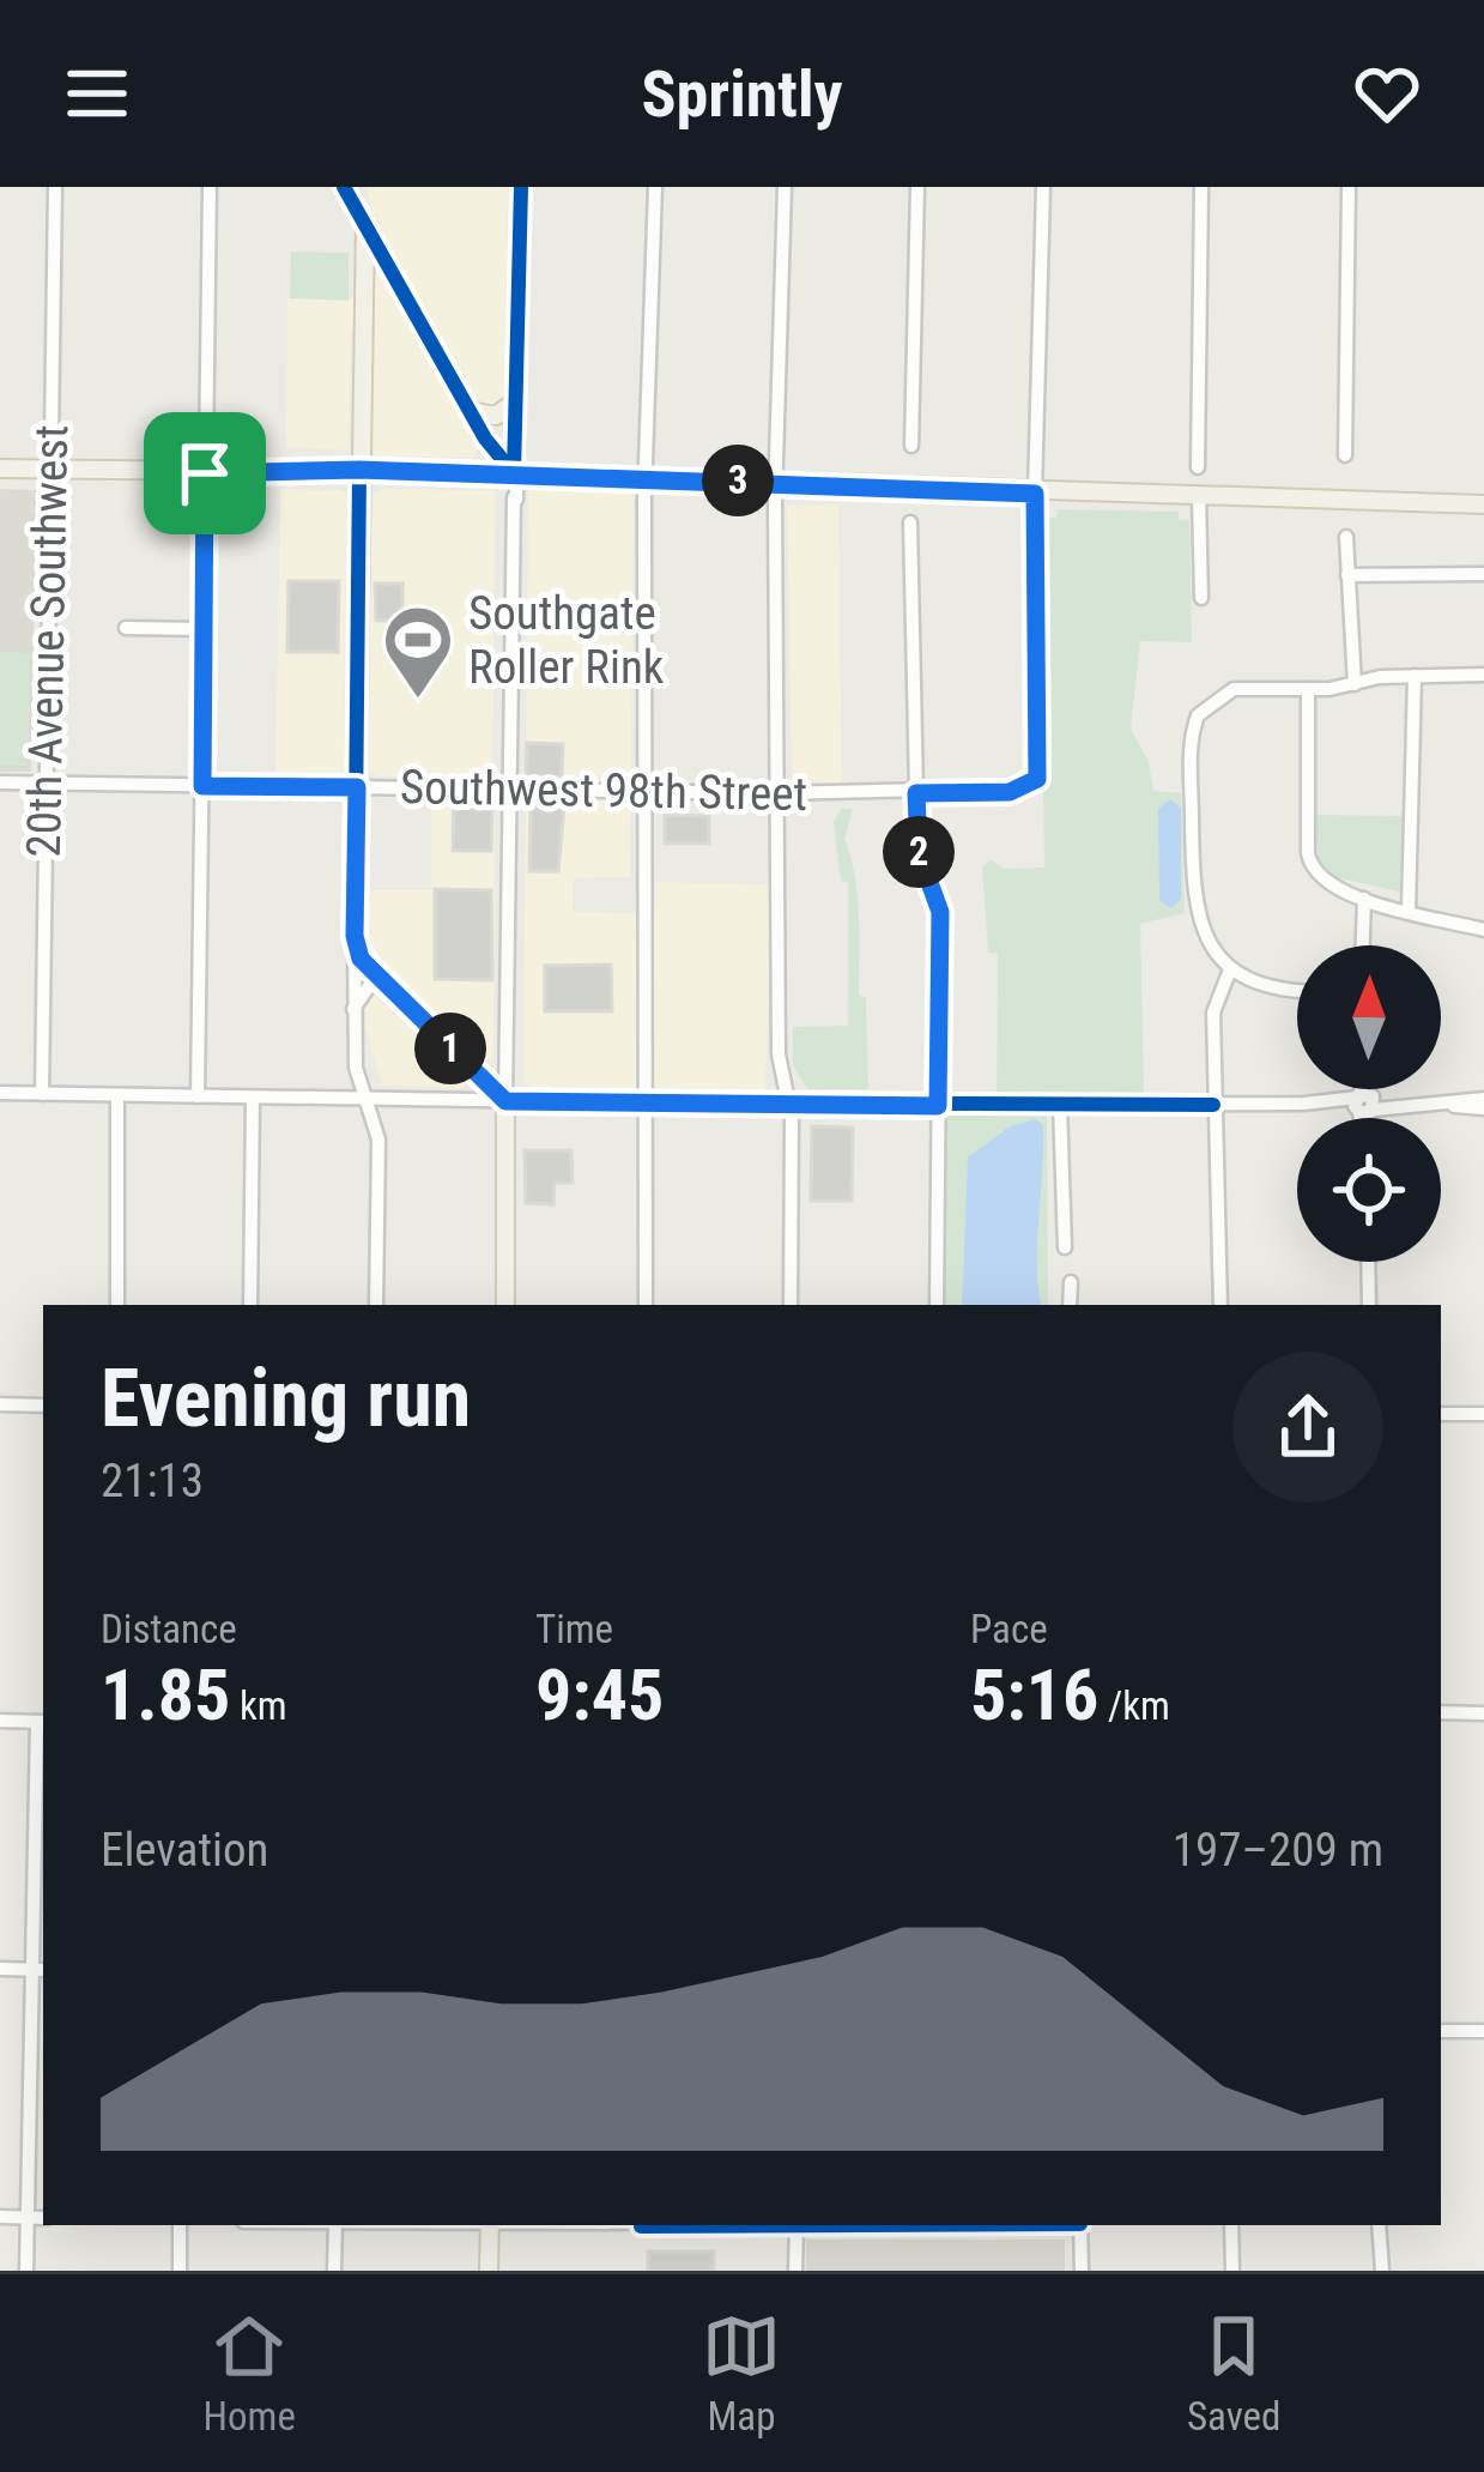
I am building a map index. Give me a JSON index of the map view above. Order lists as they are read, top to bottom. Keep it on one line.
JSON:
{"streets":{"street":["20th Avenue Southwest","Southwest 98th Street"]},"crossings":[["20th Avenue Southwest","Southwest 98th Street"]],"places":{"sports":["Southgate Roller Rink"]},"north":"top","page":{"header":"Sprintly","pins":["3","2","1"],"heading":["Evening run","21:13"],"stats":[["Distance","1.85 km"],["Time","9:45"],["Pace","5:16 /km"]],"chart":["Elevation","197–209 m"],"tabs":["Home","Map","Saved"]}}
